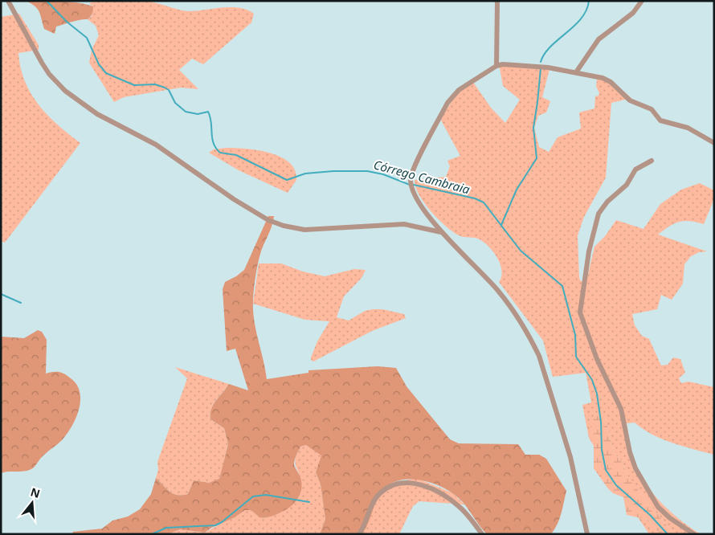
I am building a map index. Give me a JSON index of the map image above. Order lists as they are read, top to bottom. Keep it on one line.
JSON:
{"water":["Córrego Cambraia"],"north":"top"}
